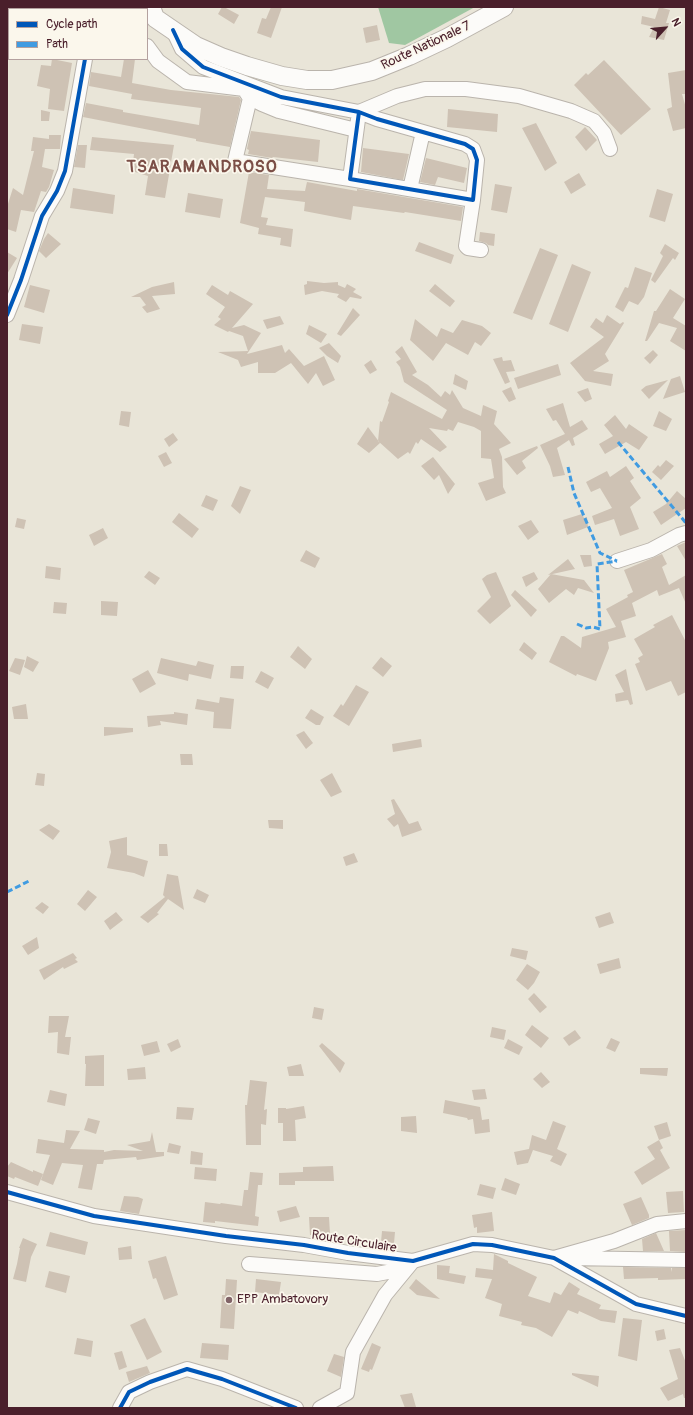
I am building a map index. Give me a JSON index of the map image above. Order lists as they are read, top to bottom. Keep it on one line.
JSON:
{"streets":{"main road":["Route Nationale 7"],"street":["Route Circulaire"]},"districts":["TSARAMANDROSO"],"places":["EPP Ambatovory"],"legend":["Cycle path","Path"],"north":"top right"}
